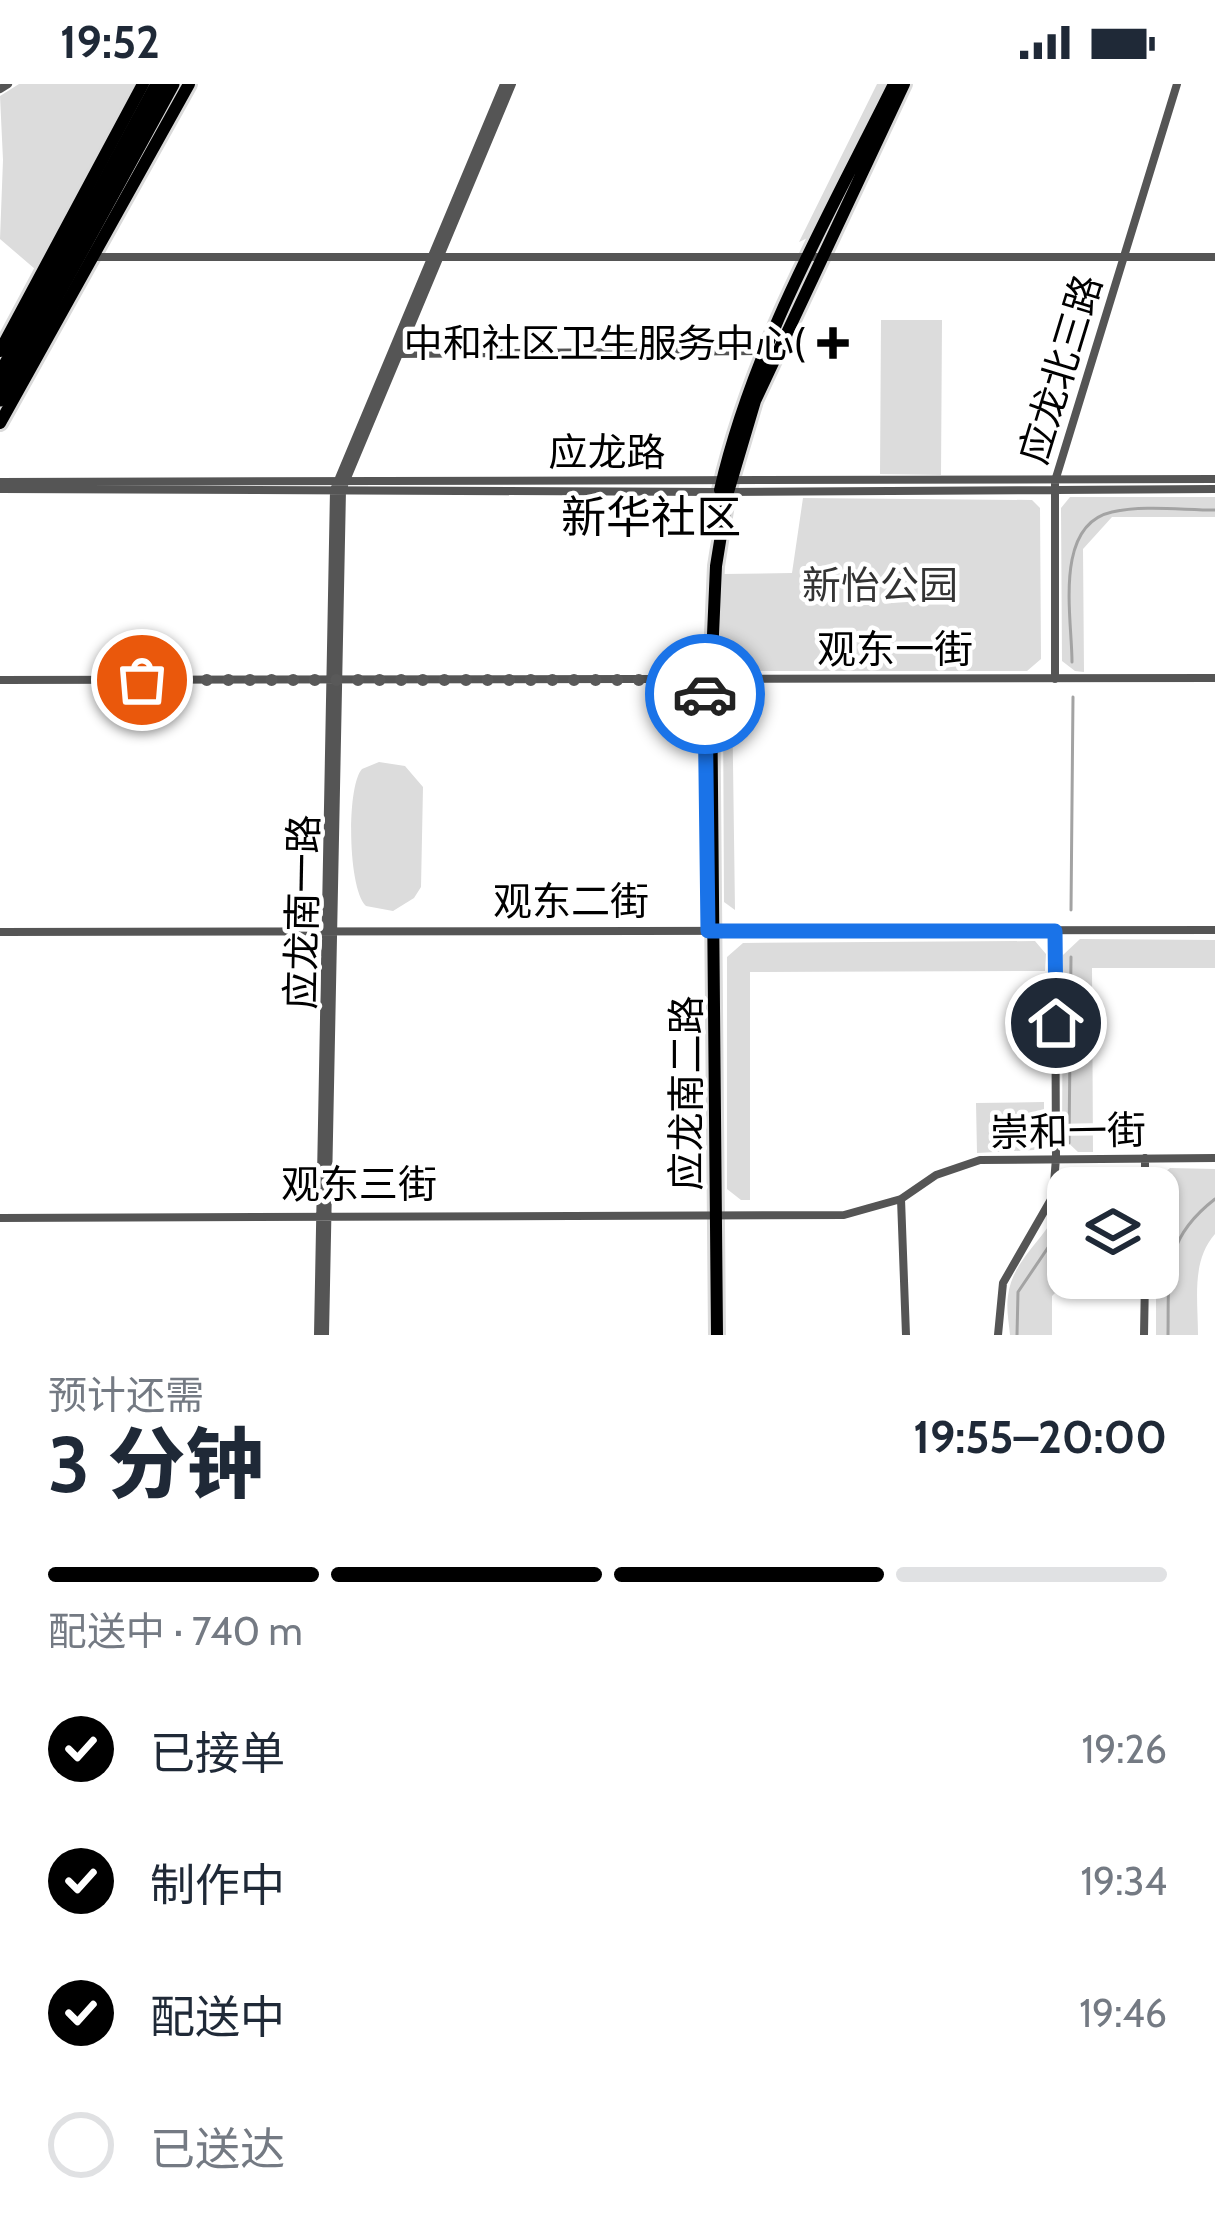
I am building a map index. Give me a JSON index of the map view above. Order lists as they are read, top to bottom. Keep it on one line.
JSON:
{"streets":{"main road":["应龙南二路"],"street":["应龙北三路","应龙路","观东一街","观东二街","应龙南一路","崇和一街","观东三街"]},"crossings":[["应龙北三路","应龙路"],["应龙北三路","观东一街"],["应龙路","应龙南一路"],["应龙路","应龙南二路"],["观东一街","应龙南一路"],["观东一街","应龙南二路"],["观东二街","应龙南一路"],["观东二街","应龙南二路"],["应龙南一路","观东三街"],["应龙南二路","崇和一街"],["应龙南二路","观东三街"],["崇和一街","观东三街"]],"districts":["新华社区"],"parks":["新怡公园"],"places":{"health":["中和社区卫生服务中心("]},"page":{"status":"19:52","heading":["3 分钟","预计还需","19:55–20:00"],"bar":"配送中 · 740 m","list":[["已接单","19:26"],["制作中","19:34"],["配送中","19:46"],"已送达"]}}
